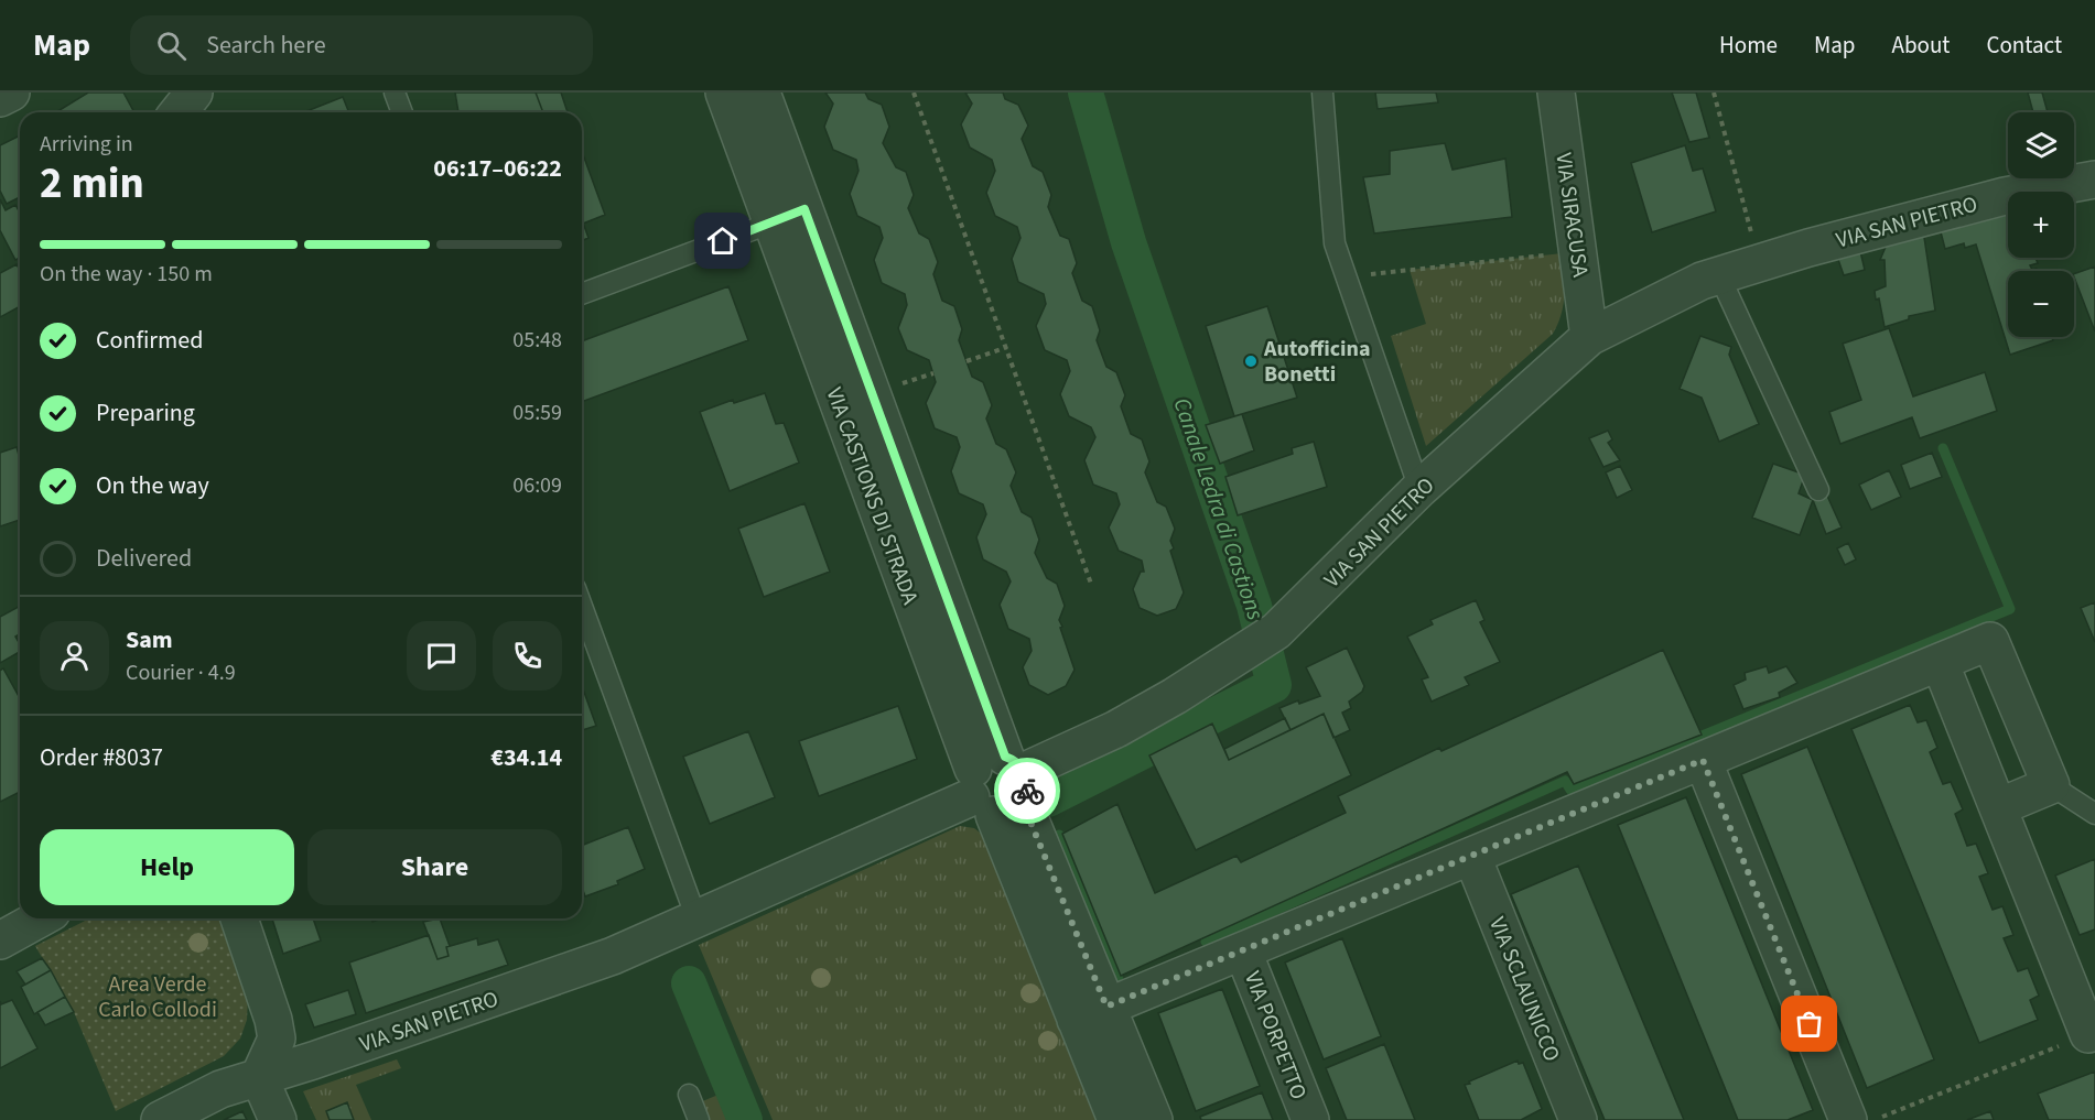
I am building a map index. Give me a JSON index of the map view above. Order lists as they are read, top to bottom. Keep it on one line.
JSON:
{"streets":{"street":["VIA SIRACUSA","VIA SAN PIETRO","VIA CASTIONS DI STRADA","VIA SCLAUNICCO","VIA PORPETTO"]},"crossings":[["VIA SIRACUSA","VIA SAN PIETRO"],["VIA SAN PIETRO","VIA CASTIONS DI STRADA"]],"water":["Canale Ledra di Castions"],"parks":["Area Verde Carlo Collodi"],"places":["Autofficina Bonetti"],"page":{"header":"Map","search":"Search here","nav":["Home","Map","About","Contact"],"map_buttons":["+","−"],"heading":["2 min","Arriving in","06:17–06:22"],"panel":["Sam","Courier · 4.9","Order #8037","€34.14"],"bar":"On the way · 150 m","list":[["Confirmed","05:48"],["Preparing","05:59"],["On the way","06:09"],"Delivered"],"buttons":["Help","Share"]}}
